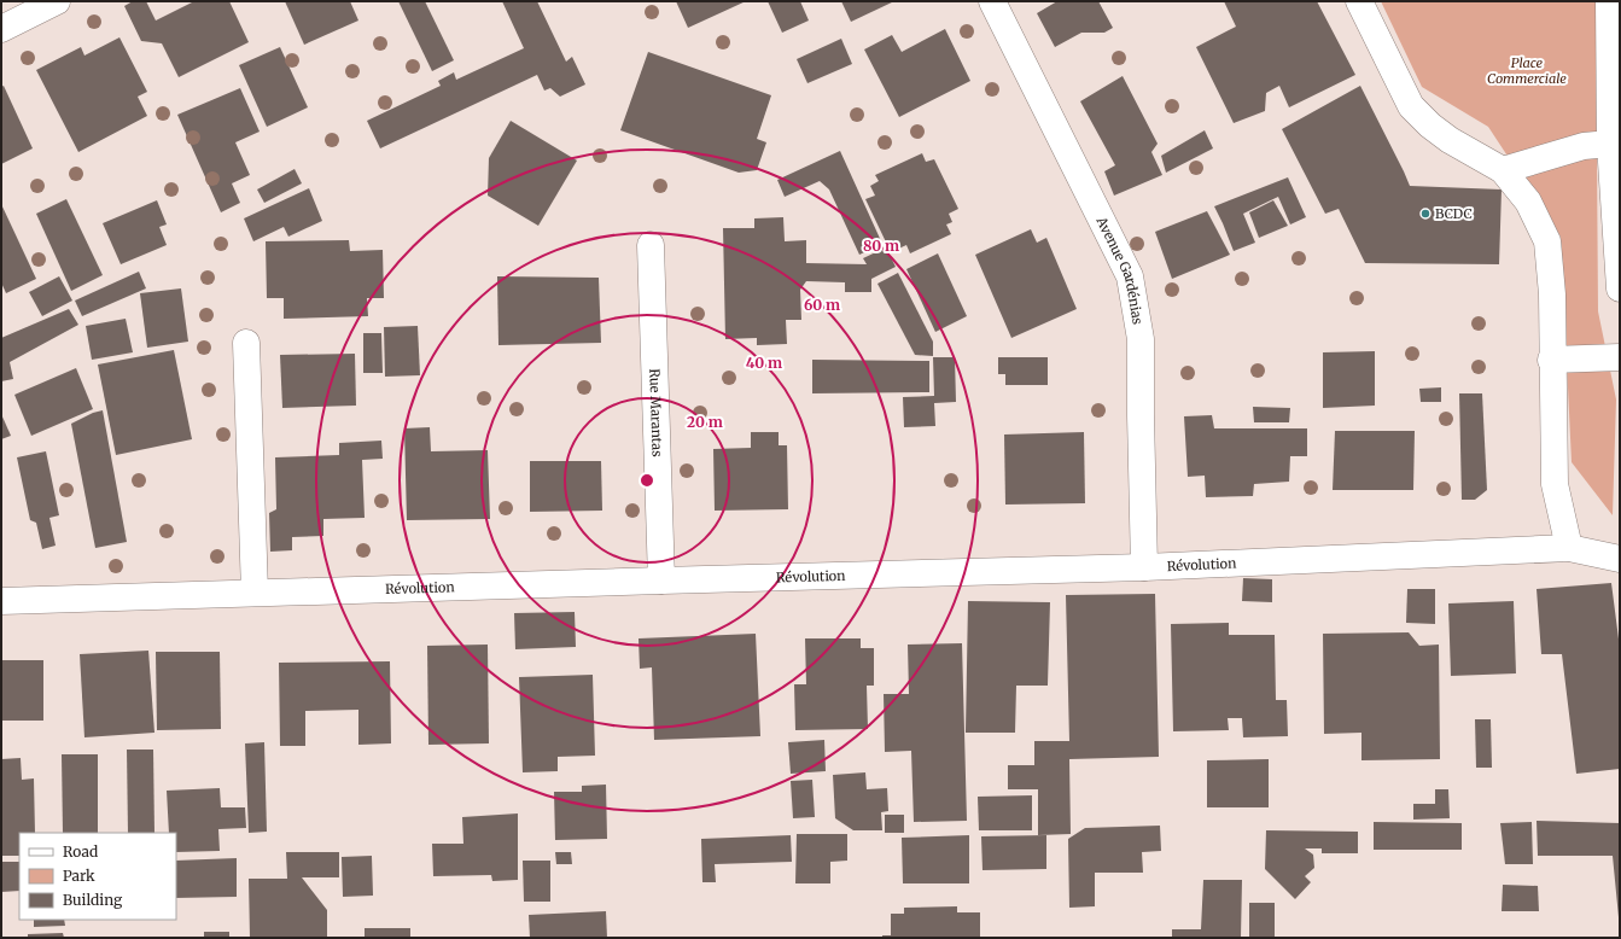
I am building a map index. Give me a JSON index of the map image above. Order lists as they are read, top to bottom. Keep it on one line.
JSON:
{"streets":{"street":["Avenue Gardénias","Rue Marantas","Révolution"]},"crossings":[["Avenue Gardénias","Révolution"],["Rue Marantas","Révolution"]],"parks":["Place Commerciale"],"places":["BCDC"],"legend":["Road","Park","Building"],"rings":["80 m","60 m","40 m","20 m"]}
